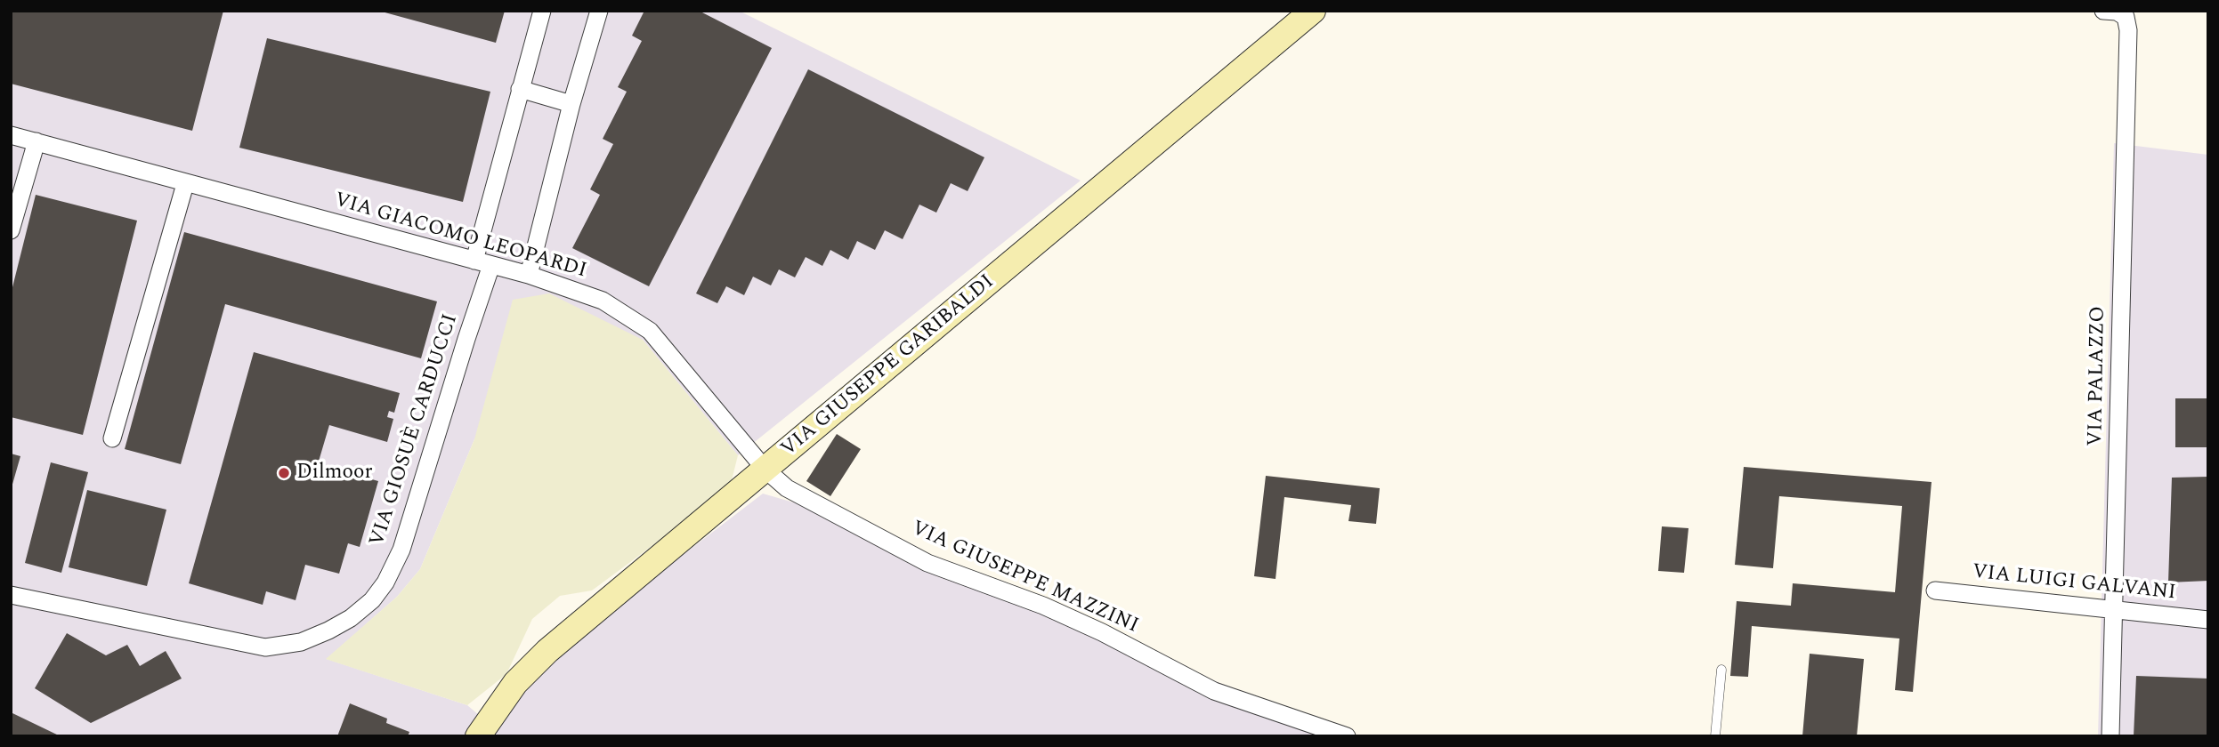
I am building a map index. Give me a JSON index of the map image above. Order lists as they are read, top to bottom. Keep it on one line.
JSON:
{"streets":{"street":["VIA GIACOMO LEOPARDI","VIA GIUSEPPE GARIBALDI","VIA PALAZZO","VIA GIOSUÈ CARDUCCI","VIA GIUSEPPE MAZZINI","VIA LUIGI GALVANI"]},"crossings":[["VIA GIACOMO LEOPARDI","VIA GIUSEPPE GARIBALDI"],["VIA GIACOMO LEOPARDI","VIA GIOSUÈ CARDUCCI"],["VIA GIACOMO LEOPARDI","VIA GIUSEPPE MAZZINI"],["VIA GIUSEPPE GARIBALDI","VIA GIUSEPPE MAZZINI"],["VIA PALAZZO","VIA LUIGI GALVANI"]],"places":["Dilmoor"]}
